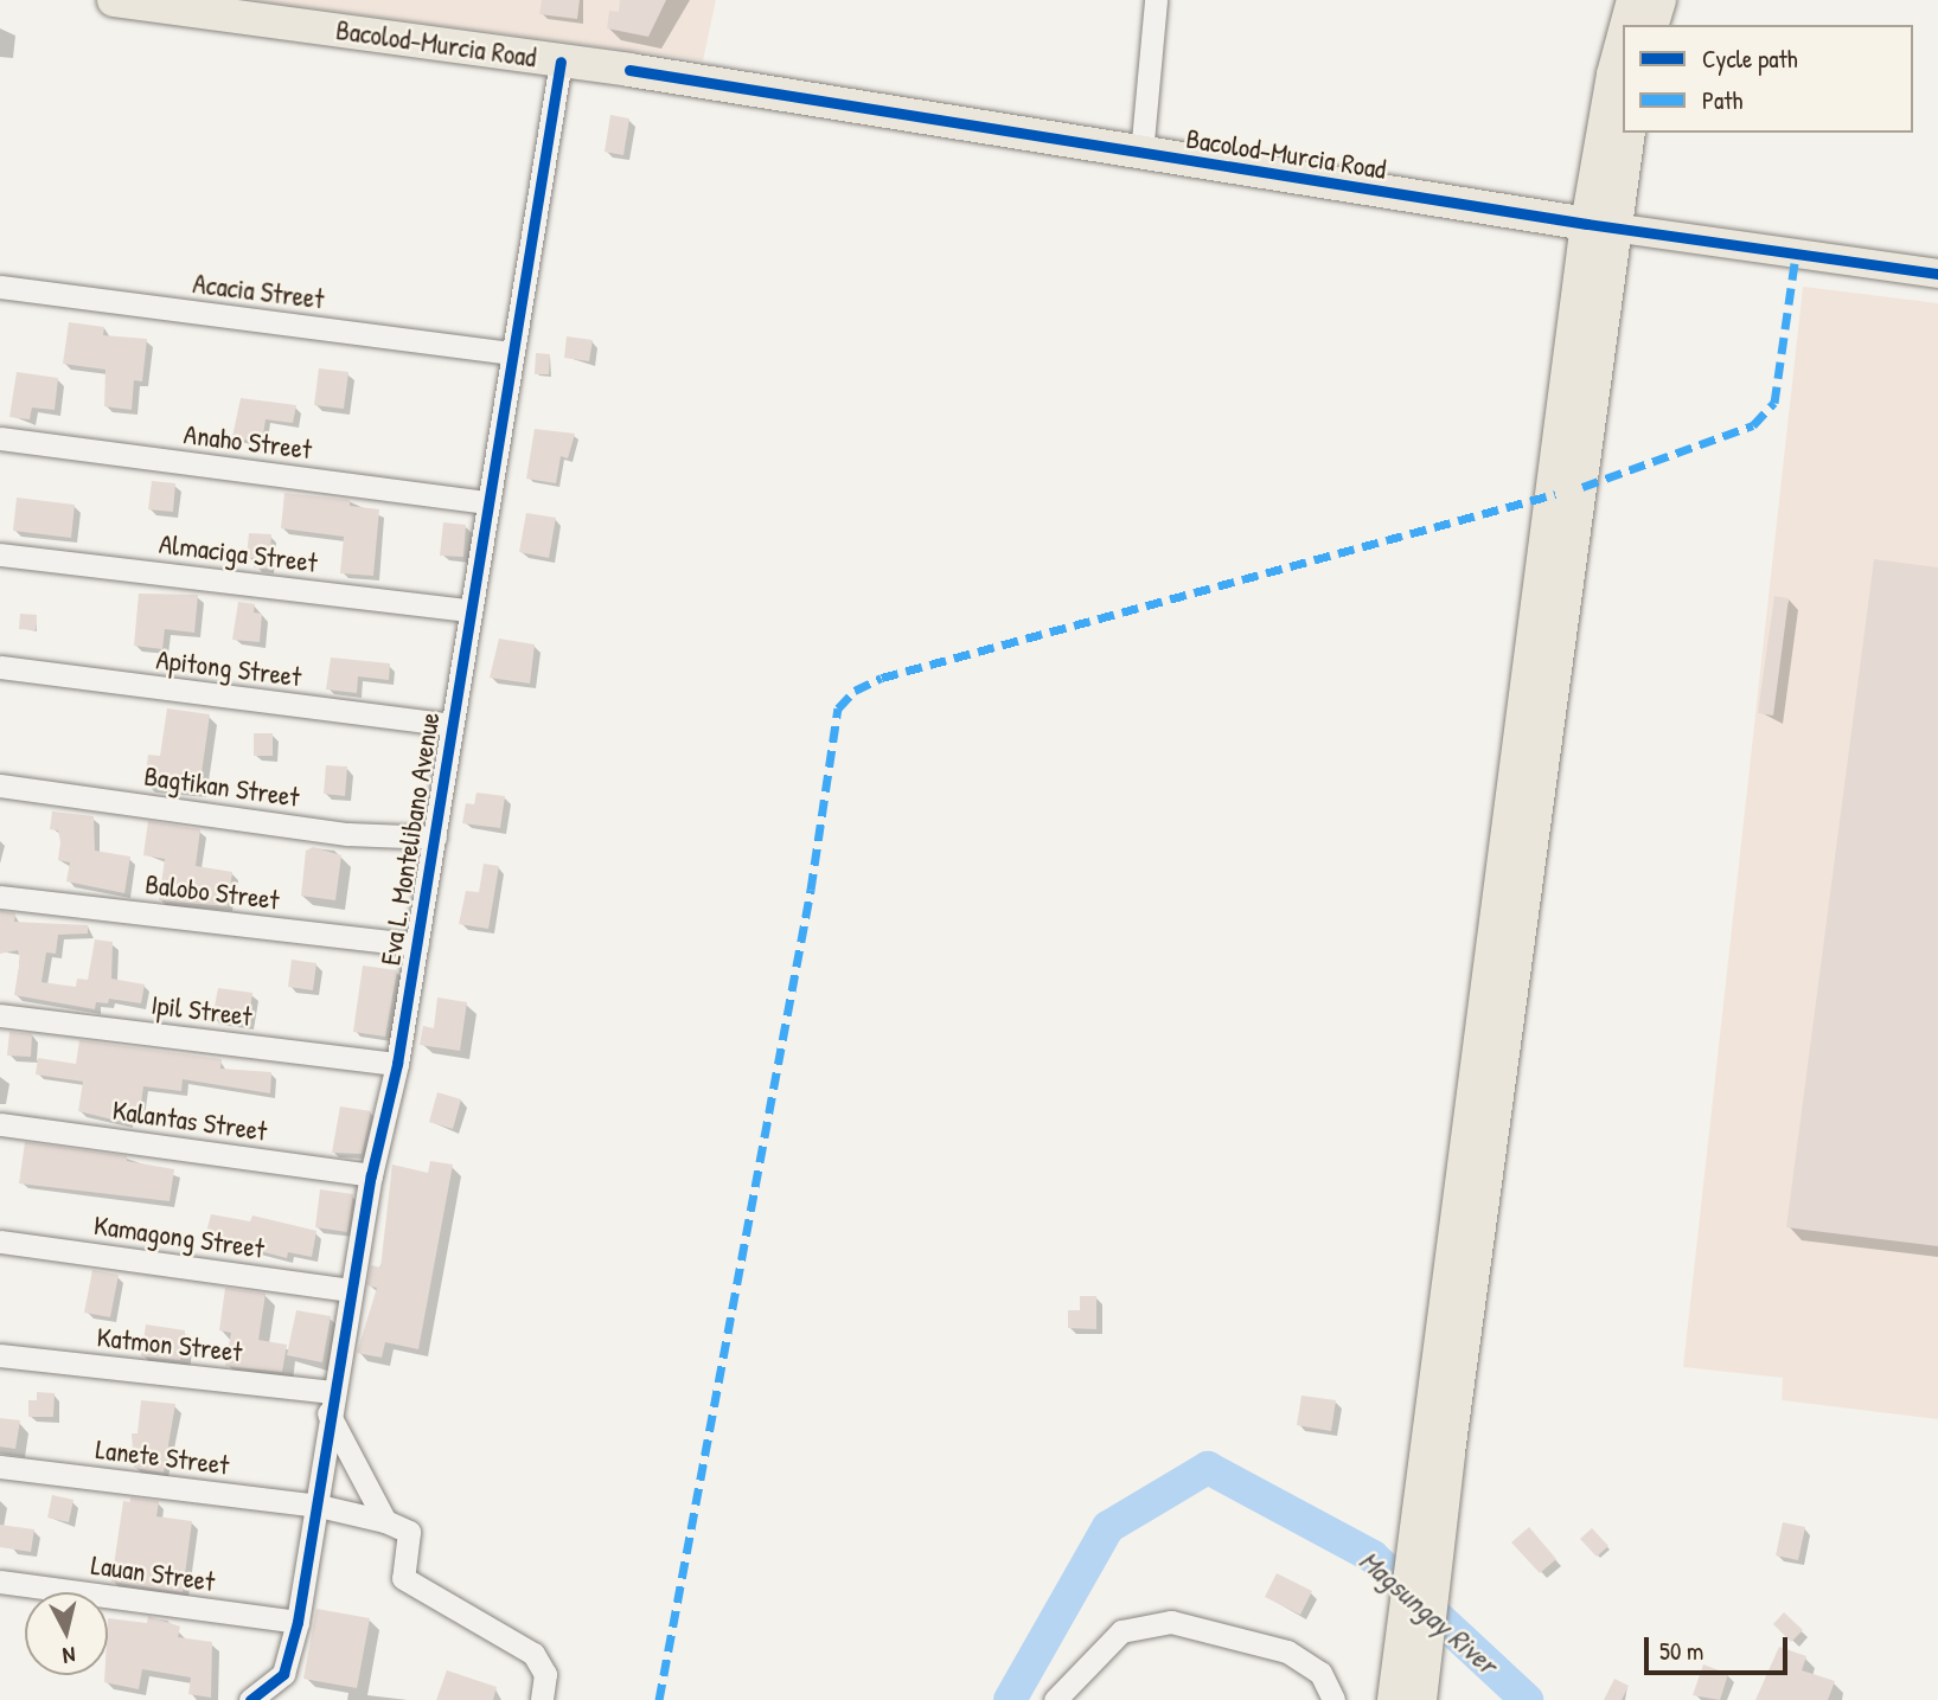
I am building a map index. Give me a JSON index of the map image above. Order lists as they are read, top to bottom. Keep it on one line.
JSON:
{"streets":{"highway":["Bacolod-Murcia Road"],"street":["Acacia Street","Anaho Street","Almaciga Street","Apitong Street","Bagtikan Street","Eva L. Montelibano Avenue","Balobo Street","Ipil Street","Kalantas Street","Kamagong Street","Katmon Street","Lanete Street","Lauan Street"]},"crossings":[["Bacolod-Murcia Road","Eva L. Montelibano Avenue"],["Acacia Street","Eva L. Montelibano Avenue"],["Anaho Street","Eva L. Montelibano Avenue"],["Almaciga Street","Eva L. Montelibano Avenue"],["Apitong Street","Eva L. Montelibano Avenue"],["Bagtikan Street","Eva L. Montelibano Avenue"],["Eva L. Montelibano Avenue","Balobo Street"],["Eva L. Montelibano Avenue","Ipil Street"],["Eva L. Montelibano Avenue","Kalantas Street"],["Eva L. Montelibano Avenue","Kamagong Street"],["Eva L. Montelibano Avenue","Katmon Street"],["Eva L. Montelibano Avenue","Lanete Street"],["Eva L. Montelibano Avenue","Lauan Street"]],"water":["Magsungay River"],"legend":["Cycle path","Path"],"scale_bar":"50 m","north":"bottom"}
